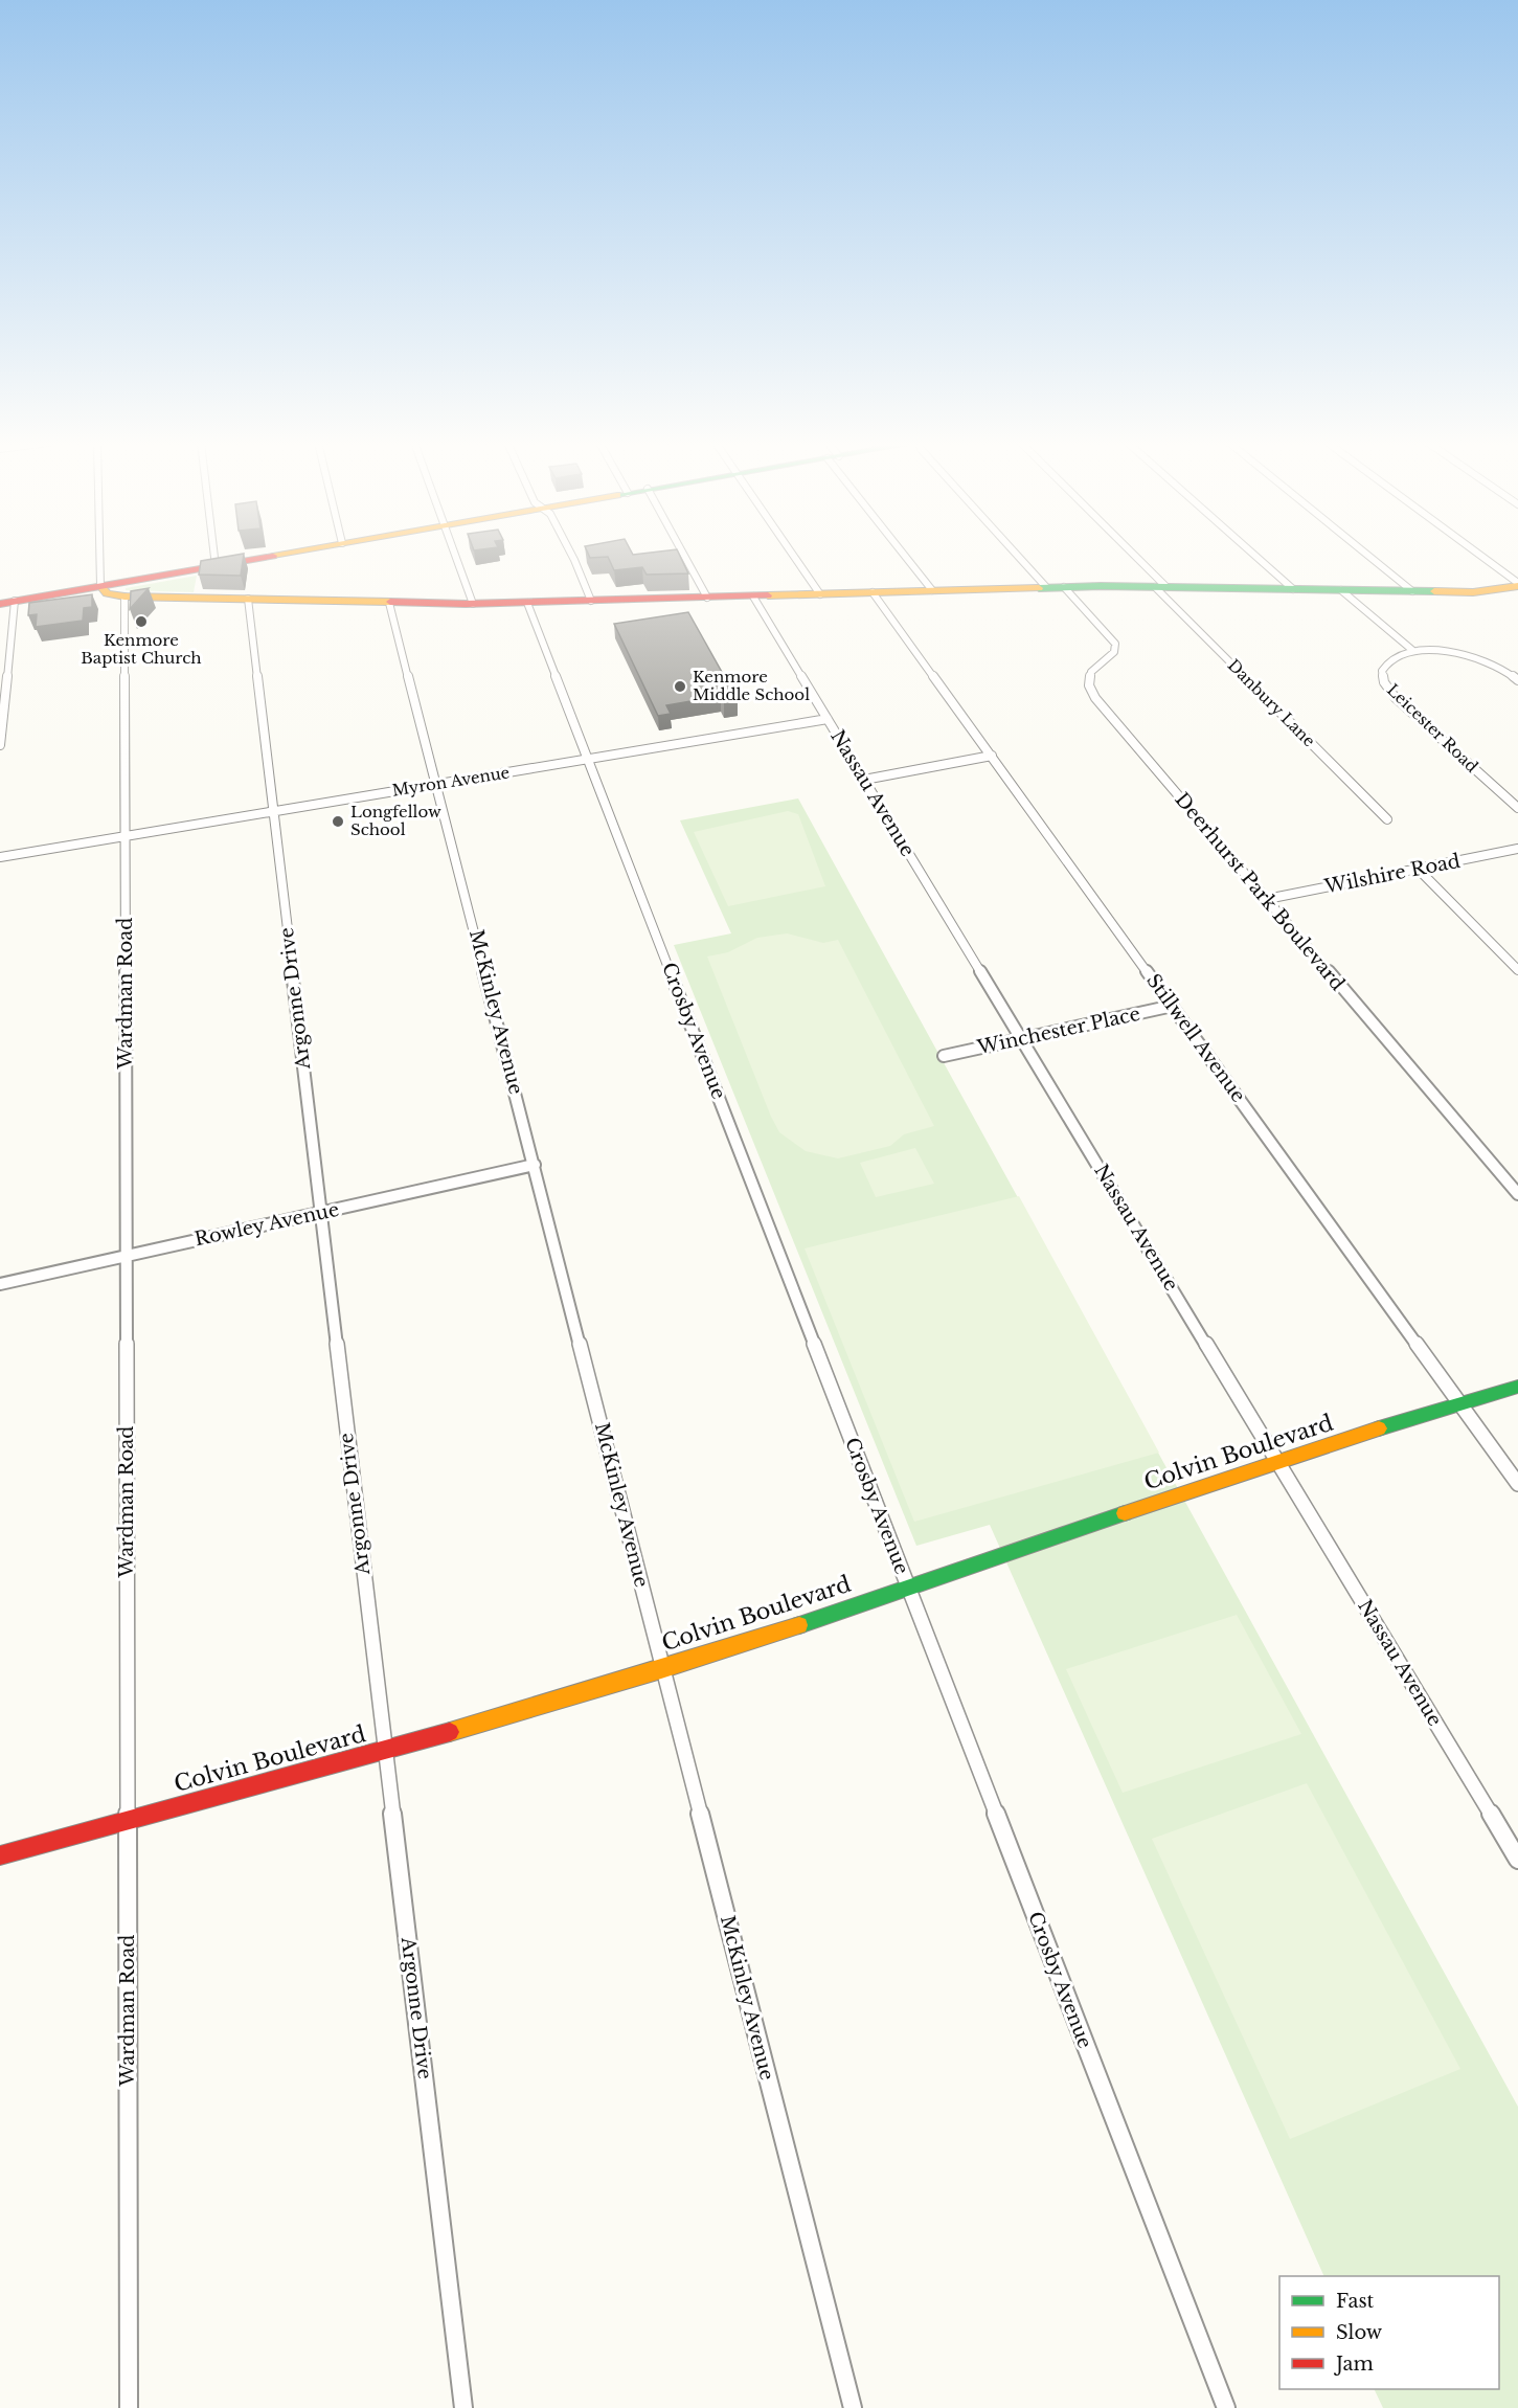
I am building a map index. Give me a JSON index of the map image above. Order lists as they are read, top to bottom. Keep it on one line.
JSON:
{"streets":{"street":["Danbury Lane","Leicester Road","Myron Avenue","Nassau Avenue","Wilshire Road","Deerhurst Park Boulevard","Wardman Road","Argonne Drive","McKinley Avenue","Crosby Avenue","Winchester Place","Stillwell Avenue","Rowley Avenue","Colvin Boulevard"]},"crossings":[["Myron Avenue","Nassau Avenue"],["Myron Avenue","Wardman Road"],["Myron Avenue","Argonne Drive"],["Myron Avenue","McKinley Avenue"],["Myron Avenue","Crosby Avenue"],["Nassau Avenue","Winchester Place"],["Nassau Avenue","Colvin Boulevard"],["Wilshire Road","Deerhurst Park Boulevard"],["Wardman Road","Rowley Avenue"],["Wardman Road","Colvin Boulevard"],["Argonne Drive","Rowley Avenue"],["Argonne Drive","Colvin Boulevard"],["McKinley Avenue","Rowley Avenue"],["McKinley Avenue","Colvin Boulevard"],["Crosby Avenue","Colvin Boulevard"],["Winchester Place","Stillwell Avenue"],["Stillwell Avenue","Colvin Boulevard"]],"places":["Kenmore Baptist Church","Kenmore Middle School","Longfellow School"],"legend":["Fast","Slow","Jam"]}
